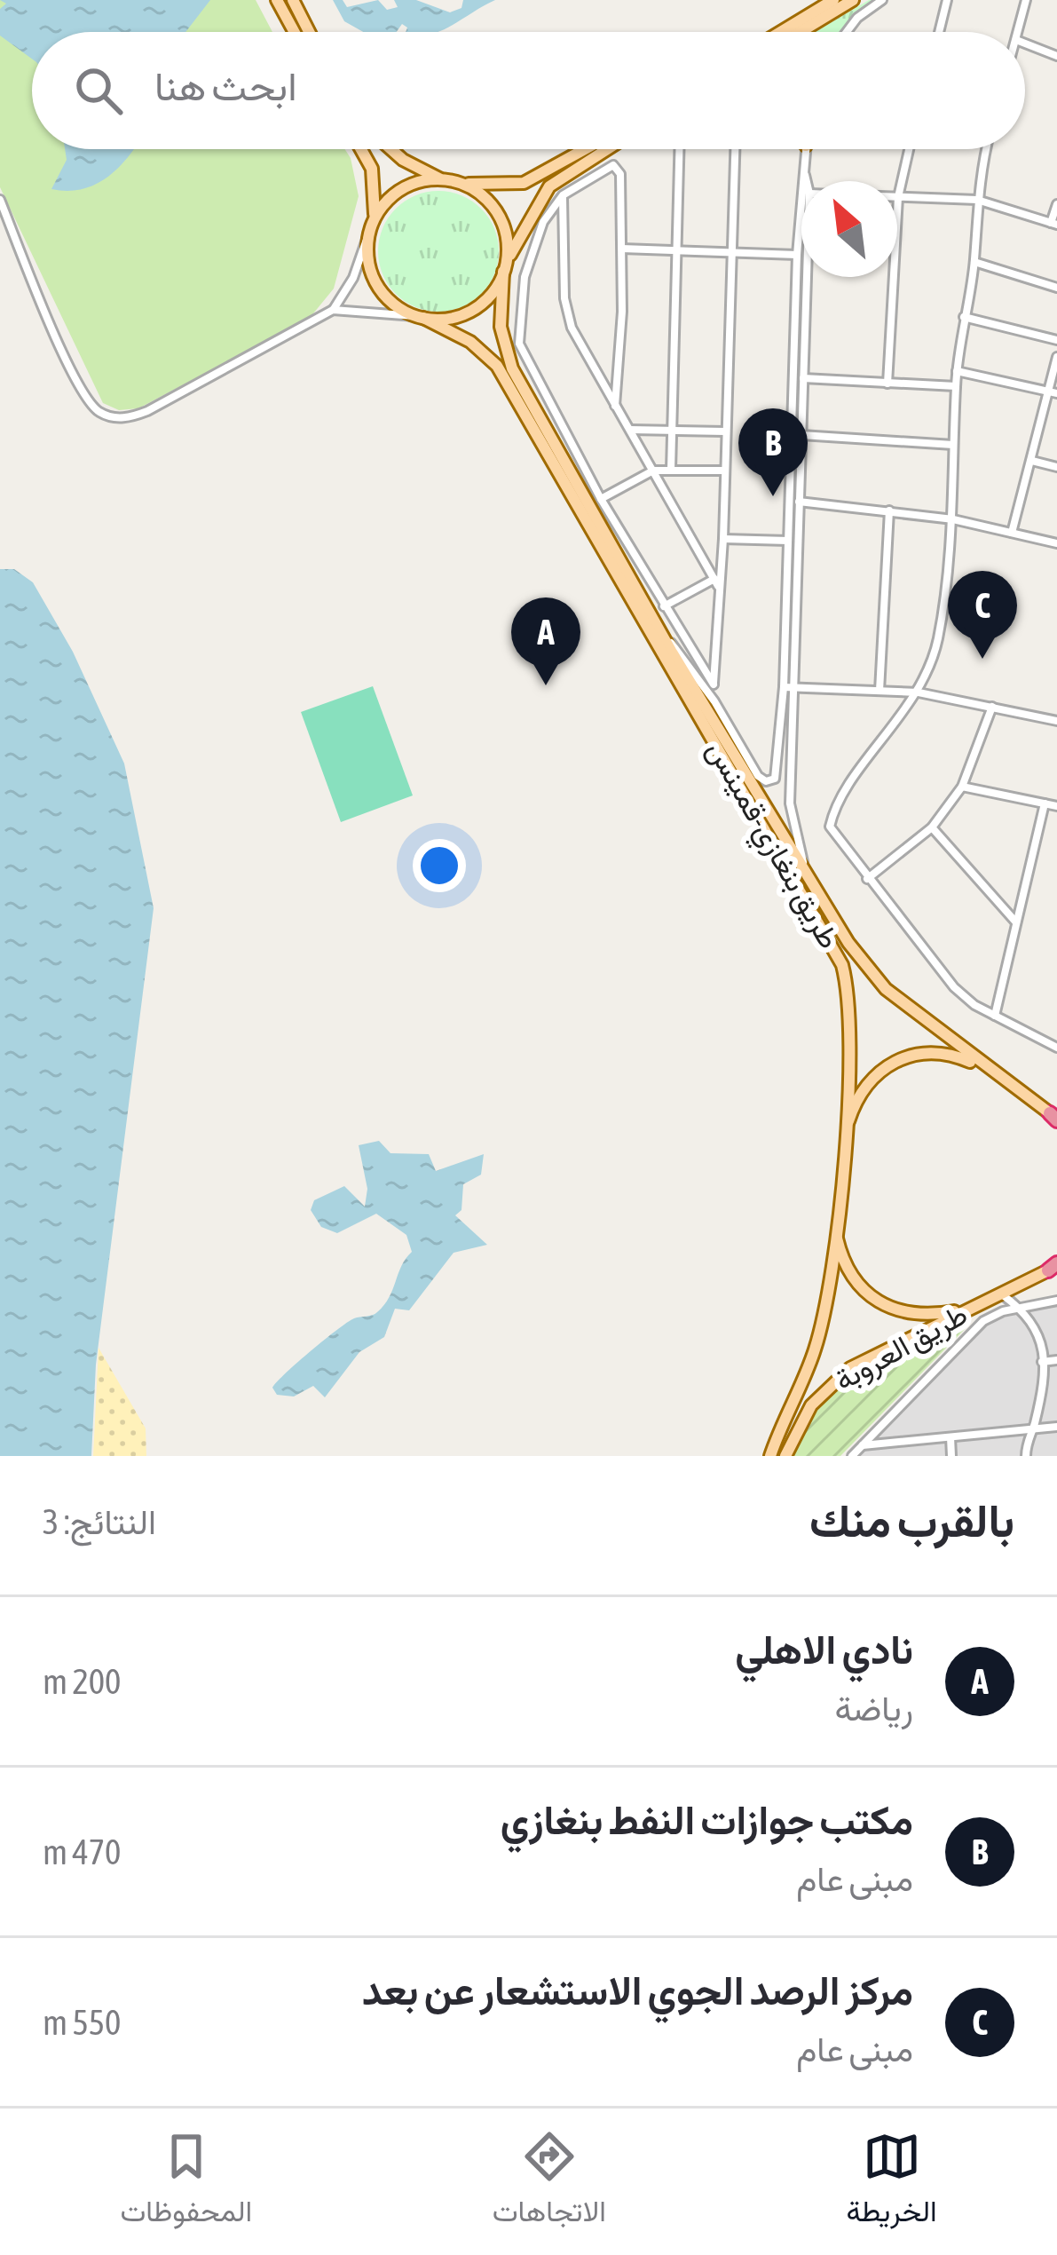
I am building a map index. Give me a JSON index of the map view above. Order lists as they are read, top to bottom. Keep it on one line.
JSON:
{"streets":{"main road":["طريق بنغازي-قمينس","طريق العروبة"]},"north":"top left","page":{"search":"ابحث هنا","pins":["B","C","A"],"heading":["بالقرب منك","النتائج: 3"],"list":[{"mark":"A","name":"نادي الاهلي","note":"رياضة","value":"200 m"},{"mark":"B","name":"مكتب جوازات النفط بنغازي","note":"مبنى عام","value":"470 m"},{"mark":"C","name":"مركز الرصد الجوي الاستشعار عن بعد","note":"مبنى عام","value":"550 m"}],"nav":["الخريطة","الاتجاهات","المحفوظات"]}}
